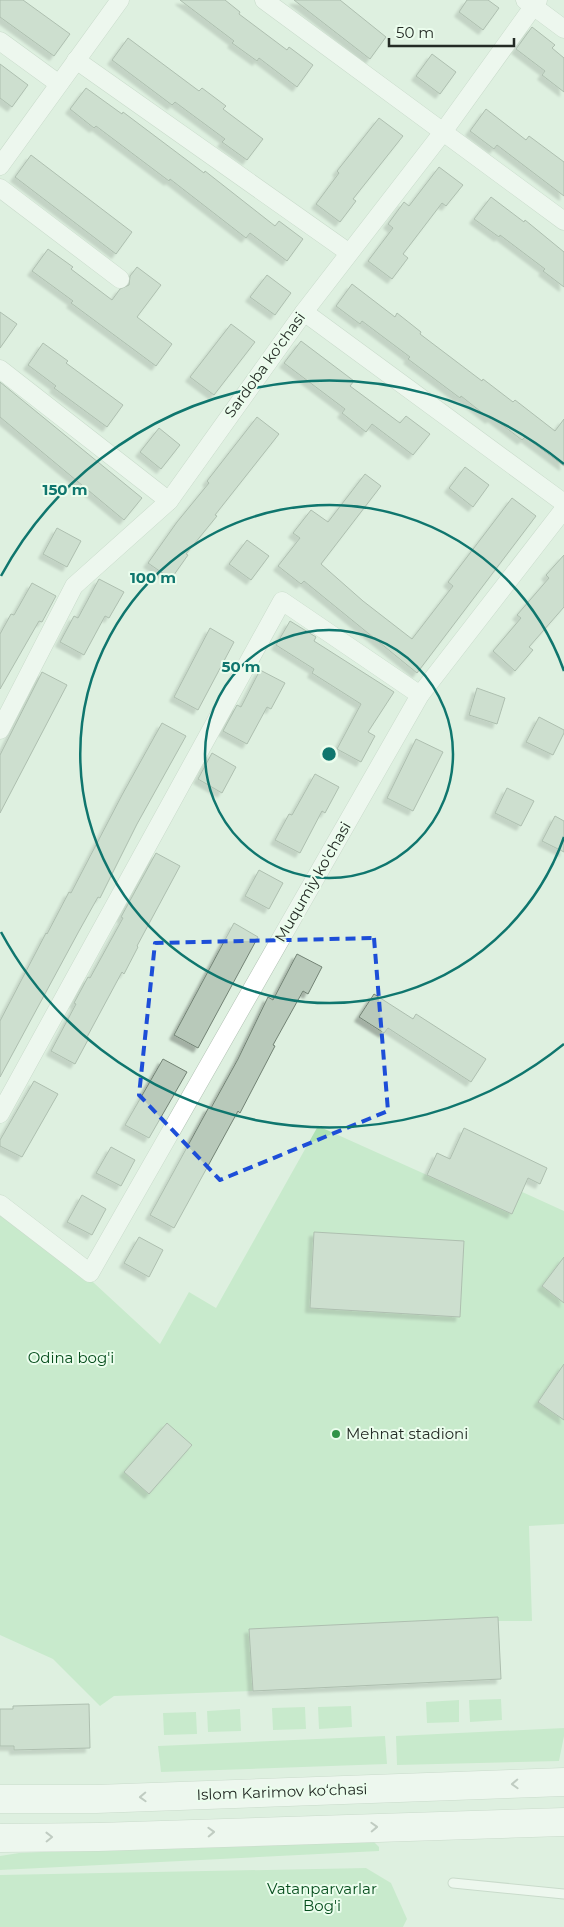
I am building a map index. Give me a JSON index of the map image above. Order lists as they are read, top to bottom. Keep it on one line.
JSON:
{"streets":{"main road":["Islom Karimov ko‘chasi"],"street":["Sardoba ko'chasi","Muqumiy ko'chasi"]},"parks":["Odina bog'i","Vatanparvarlar Bog'i"],"places":["Mehnat stadioni"],"scale_bar":"50 m","rings":["150 m","100 m","50 m"]}
